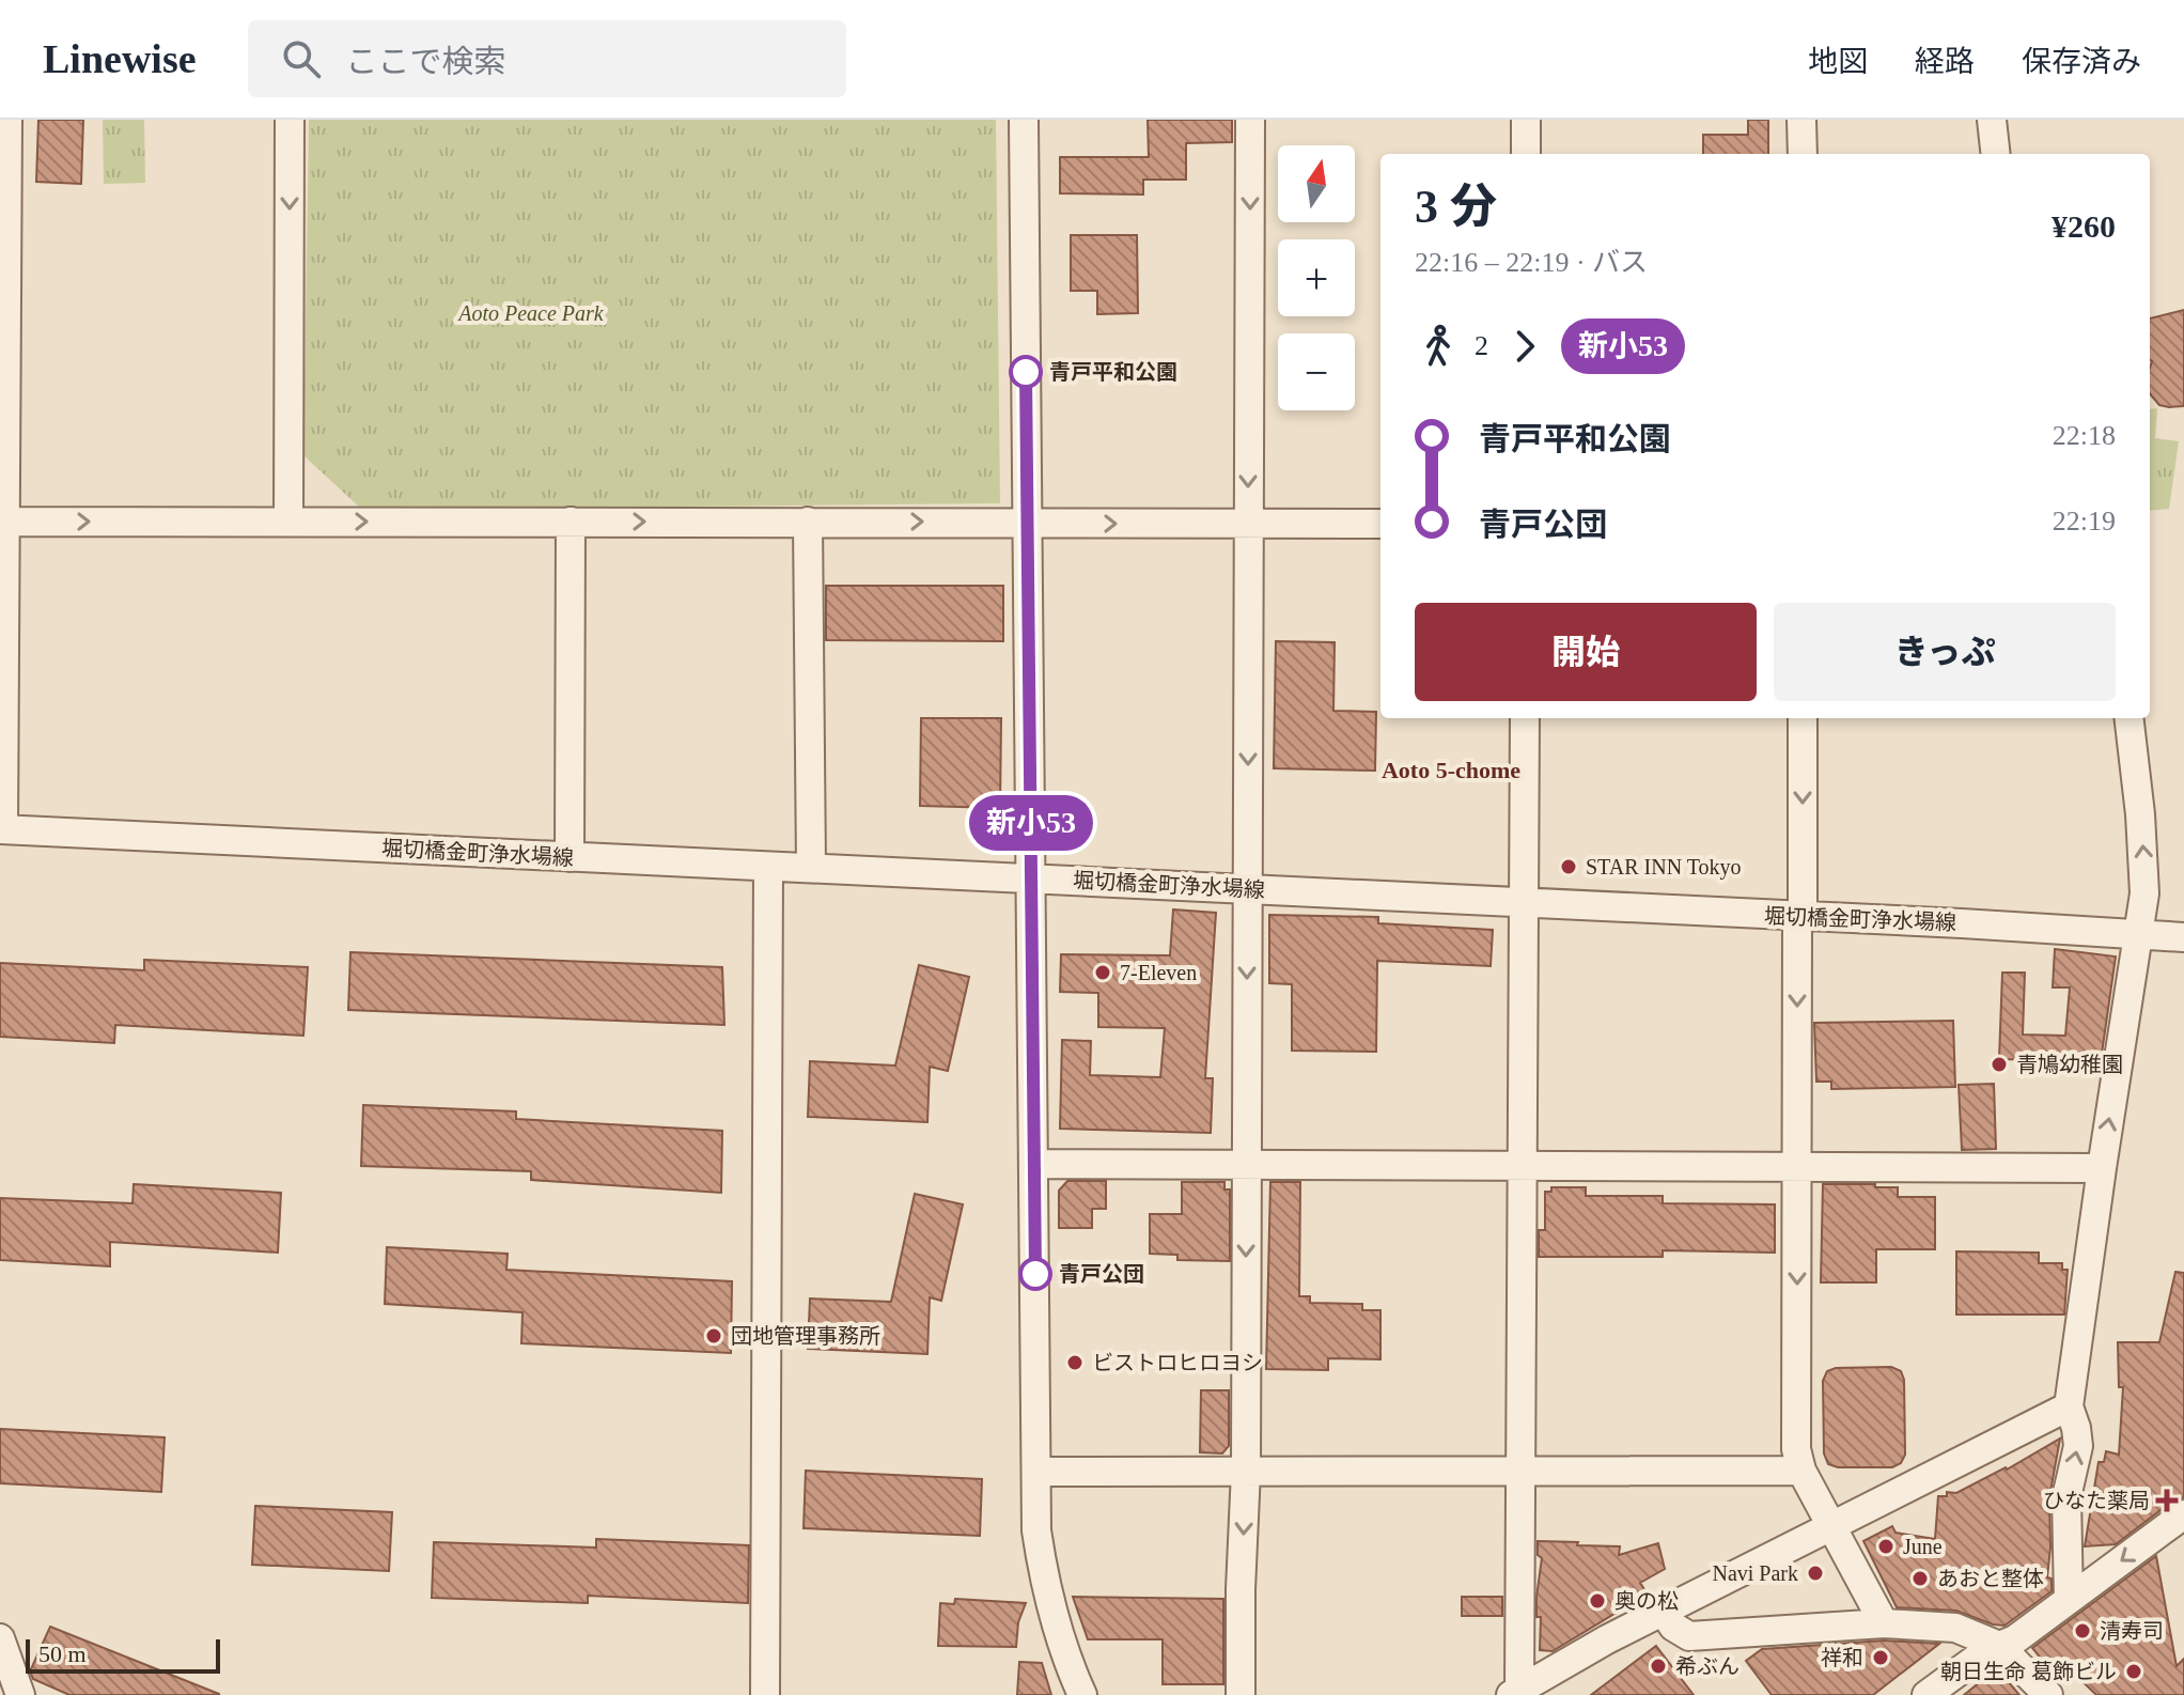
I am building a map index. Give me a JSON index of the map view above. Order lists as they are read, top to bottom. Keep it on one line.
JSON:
{"streets":{"street":["堀切橋金町浄水場線"]},"districts":["Aoto 5-chome"],"parks":["Aoto Peace Park"],"places":{"other":["青戸平和公園","STAR INN Tokyo","7-Eleven","青鳩幼稚園","青戸公団","団地管理事務所","ビストロヒロヨシ","June","Navi Park","あおと整体","奥の松","清寿司","祥和","希ぶん","朝日生命 葛飾ビル"],"health":["ひなた薬局"]},"lines":["bus line 新小53"],"scale_bar":"50 m","north":"top","page":{"header":"Linewise","search":"ここで検索","nav":["地図","経路","保存済み"],"on_map":"新小53","map_buttons":["+","−"],"heading":["3 分","22:16 – 22:19 · バス","¥260"],"legs":["2","新小53"],"list":[{"name":"青戸平和公園","value":"22:18"},{"name":"青戸公団","value":"22:19"}],"buttons":["開始","きっぷ"],"scale":"50 m"}}
